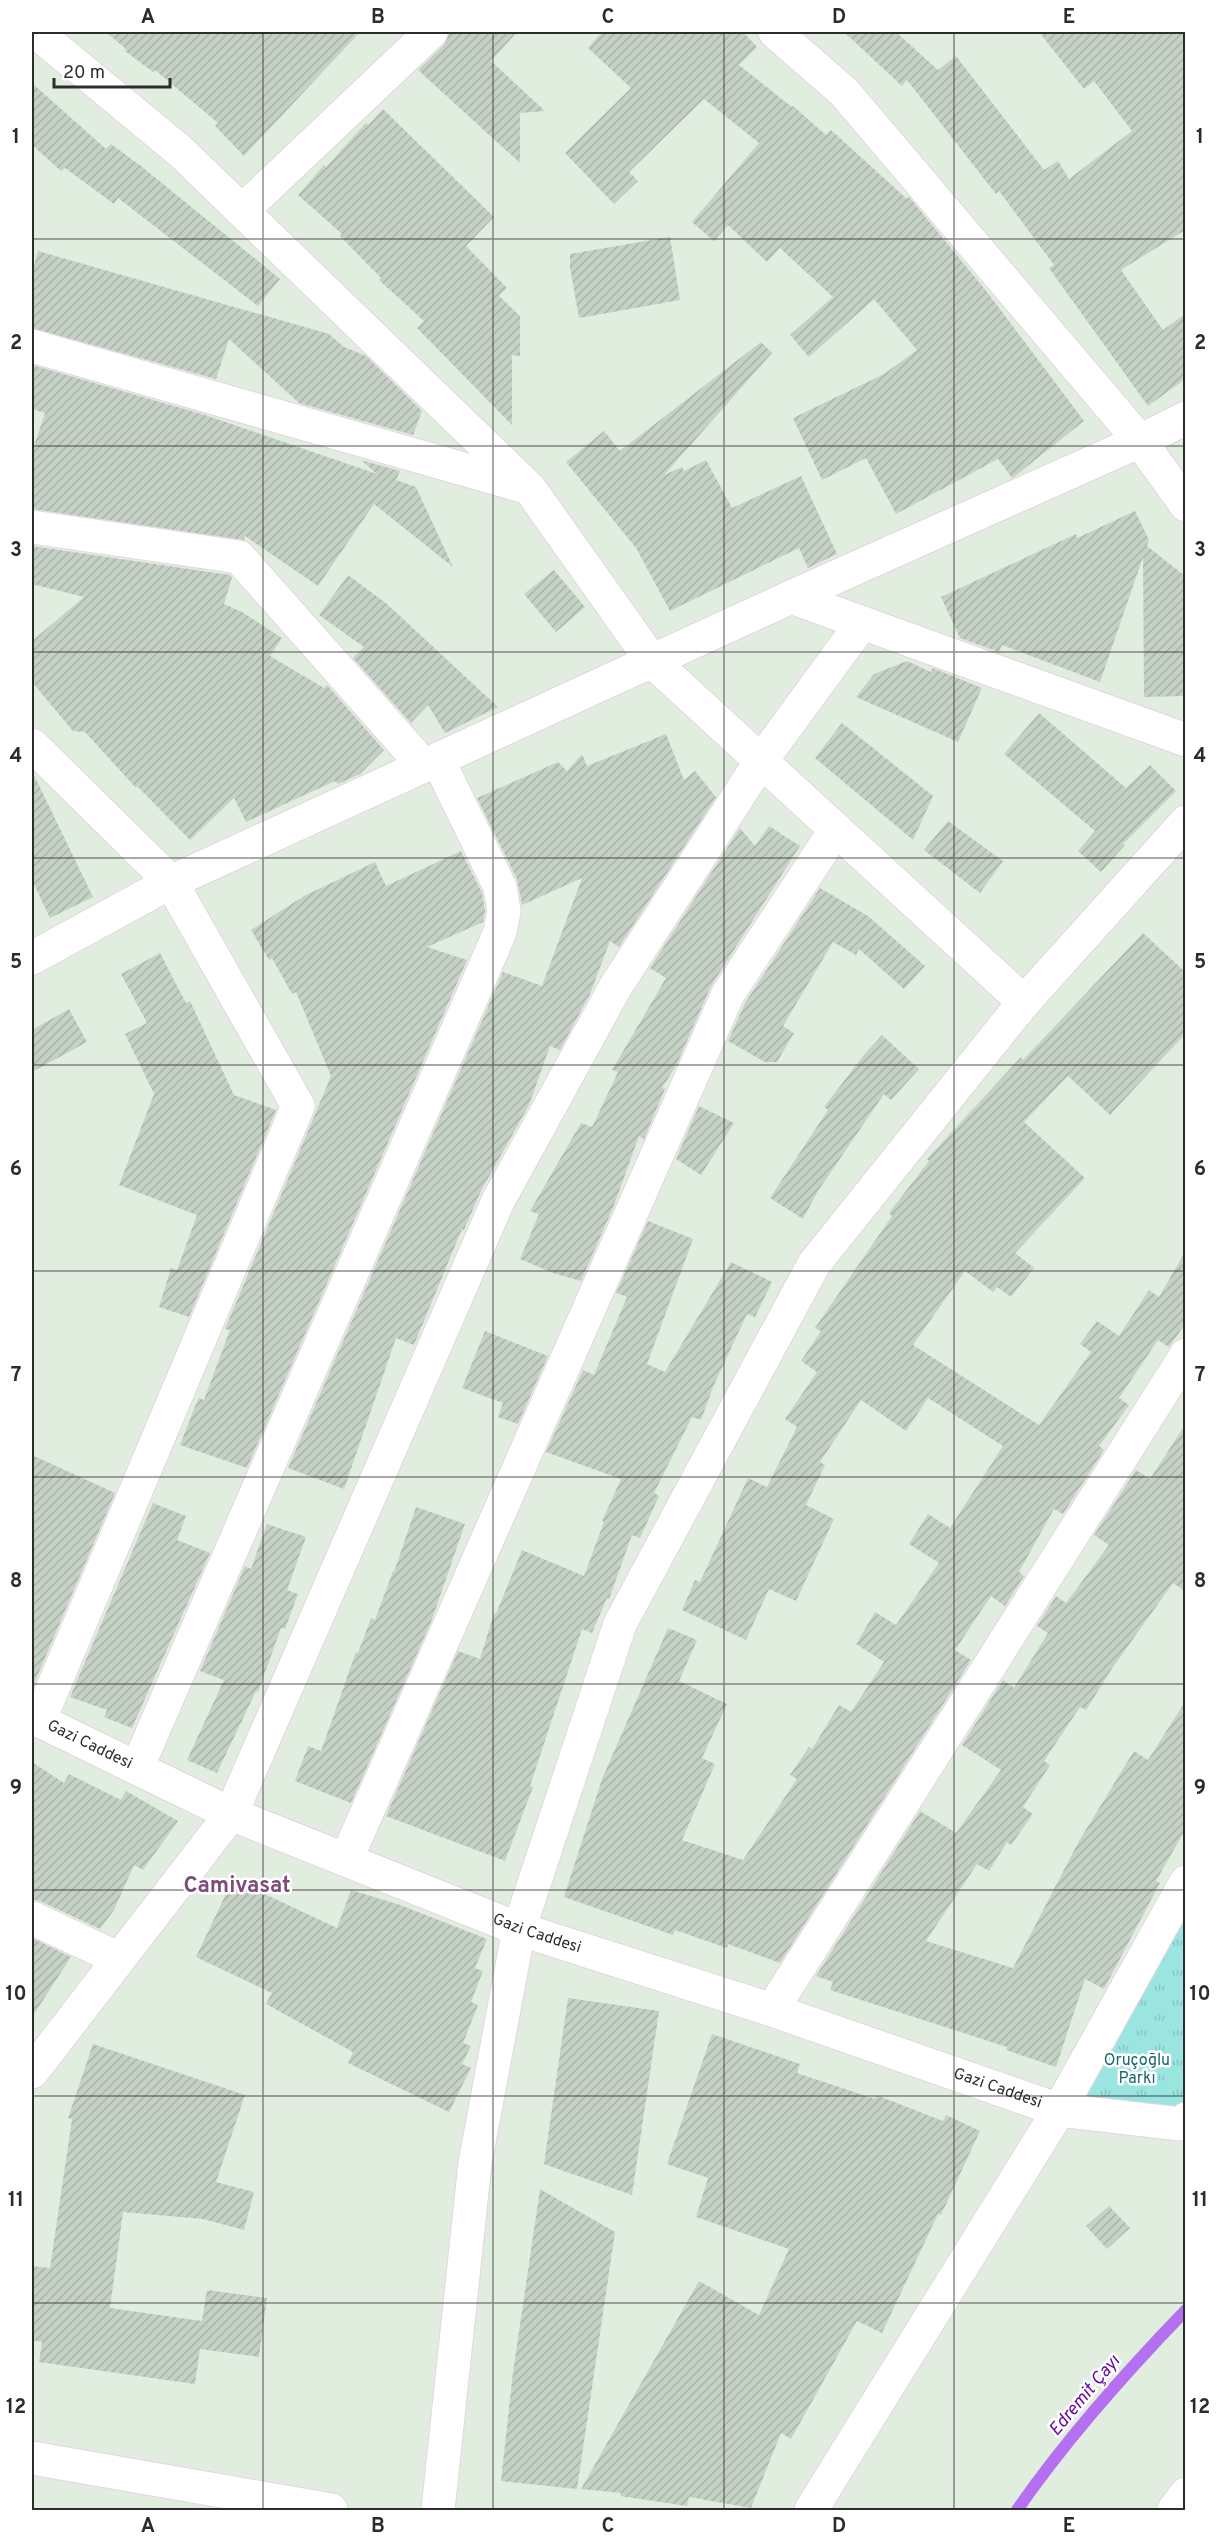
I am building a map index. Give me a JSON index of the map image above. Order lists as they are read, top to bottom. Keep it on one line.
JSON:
{"streets":{"street":["Gazi Caddesi"]},"districts":["Camivasat"],"water":["Edremit Çayı"],"parks":["Oruçoğlu Parkı"],"scale_bar":"20 m","grid":{"columns":["A","B","C","D","E"],"rows":["1","2","3","4","5","6","7","8","9","10","11","12"]}}
